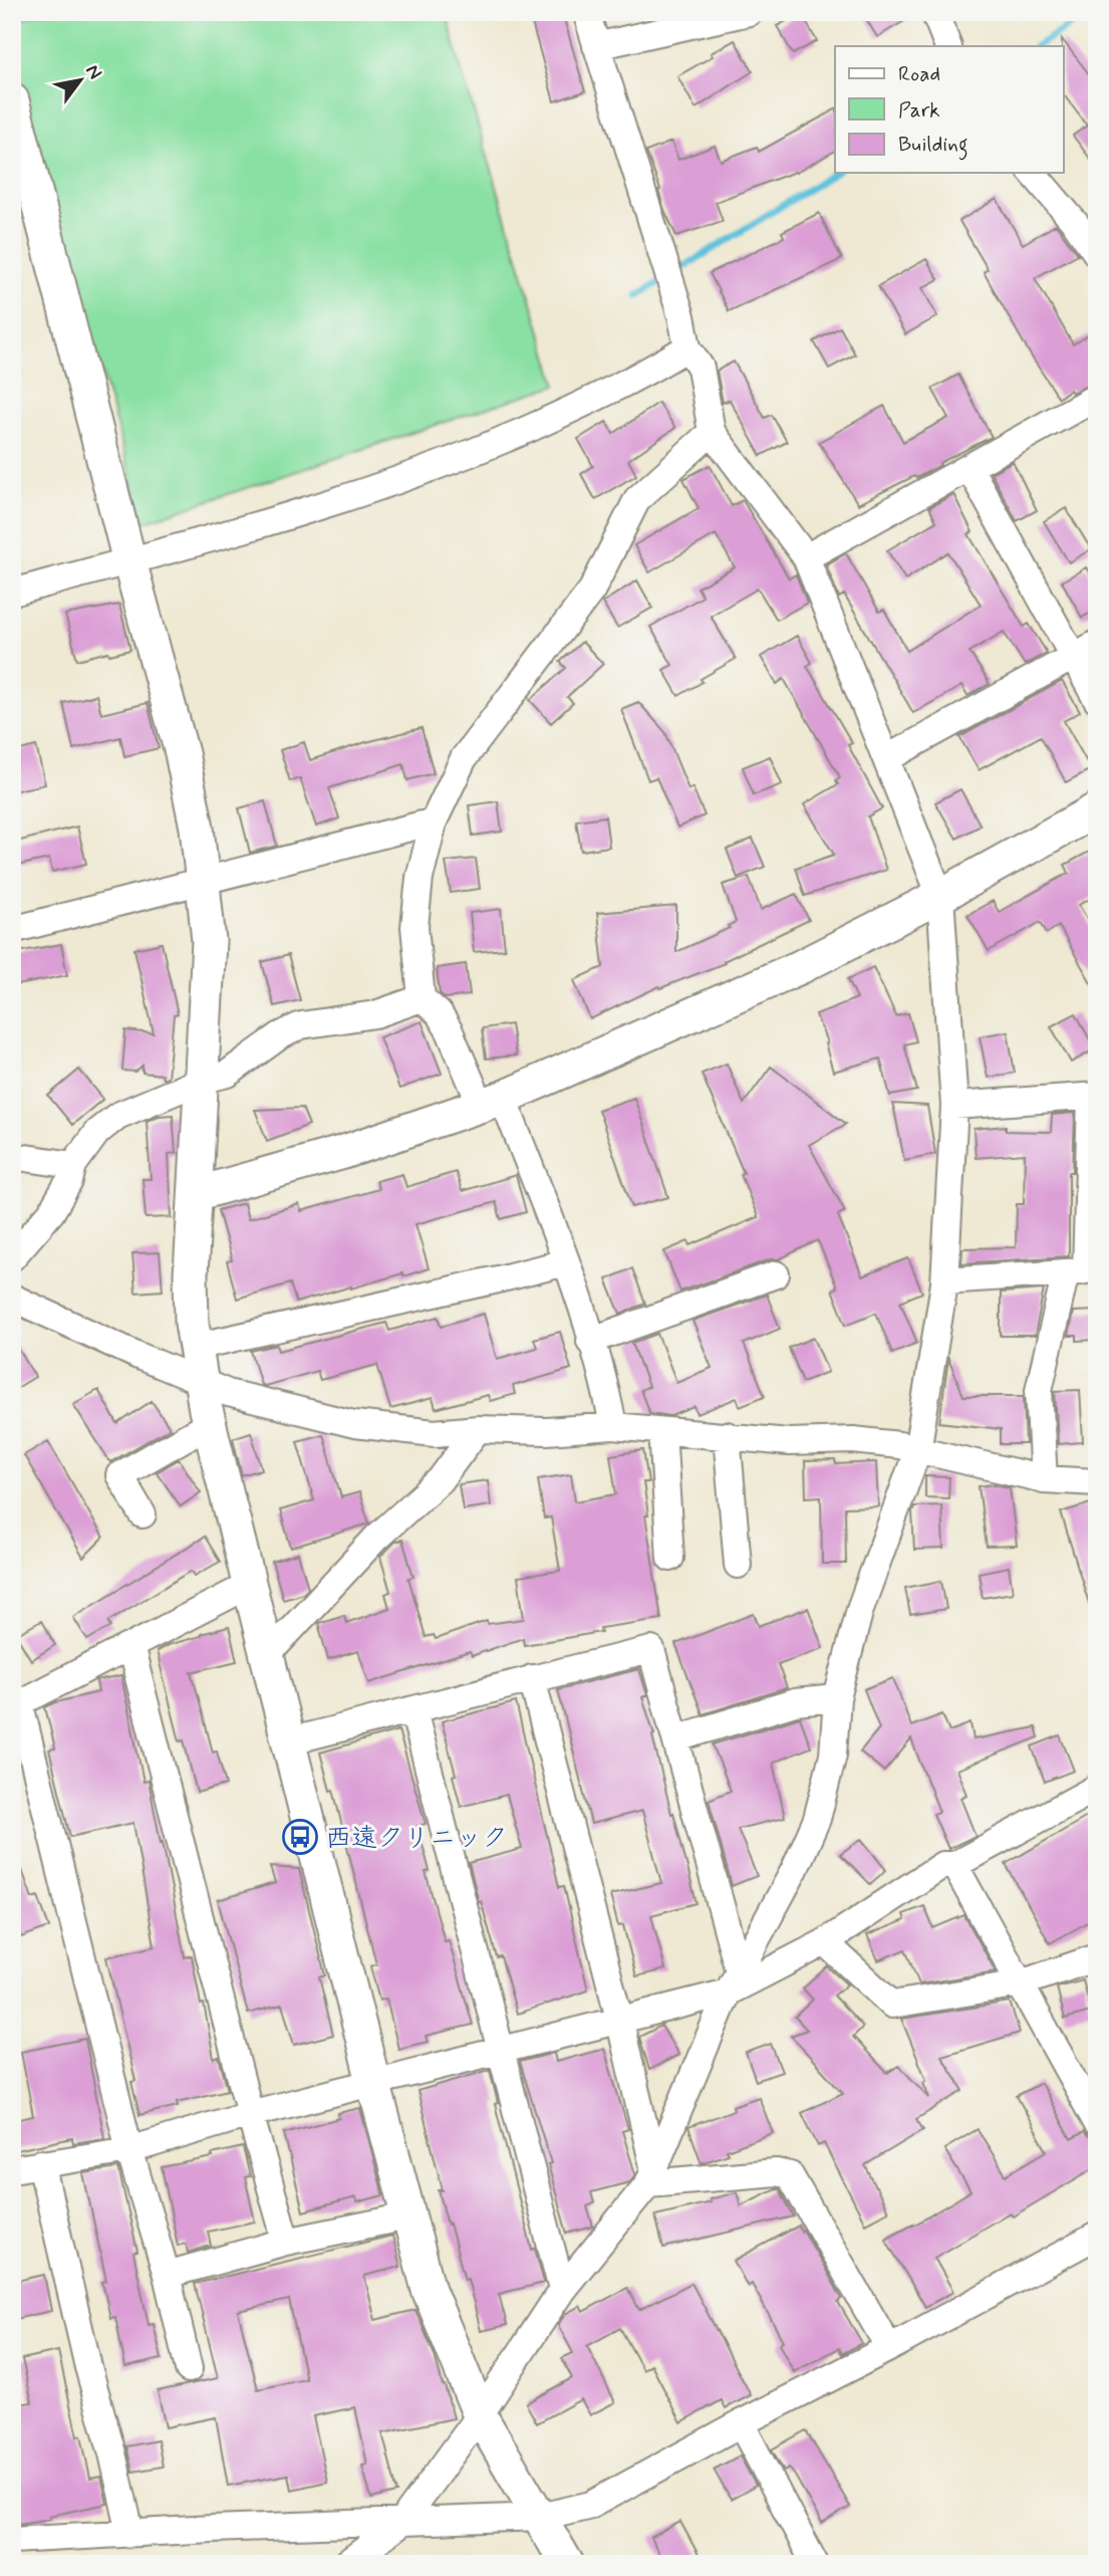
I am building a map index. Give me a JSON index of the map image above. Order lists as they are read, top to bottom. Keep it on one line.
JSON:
{"places":{"bus stop":["西遠クリニック"]},"legend":["Road","Park","Building"],"north":"top right"}
